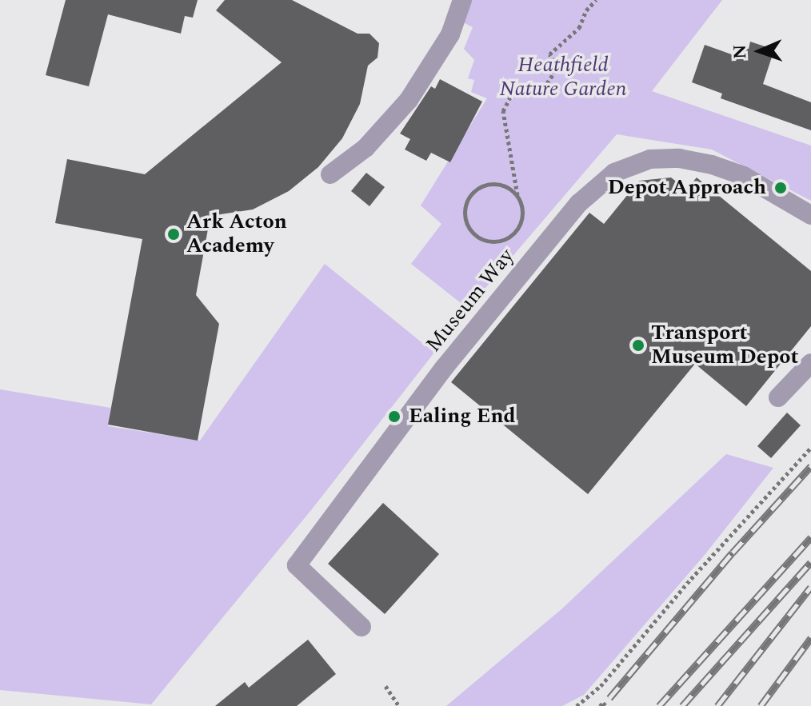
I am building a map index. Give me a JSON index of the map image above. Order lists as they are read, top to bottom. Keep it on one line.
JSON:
{"streets":{"lane":["Museum Way"]},"parks":["Heathfield Nature Garden"],"places":["Depot Approach","Ark Acton Academy","Transport Museum Depot","Ealing End"],"north":"left"}
